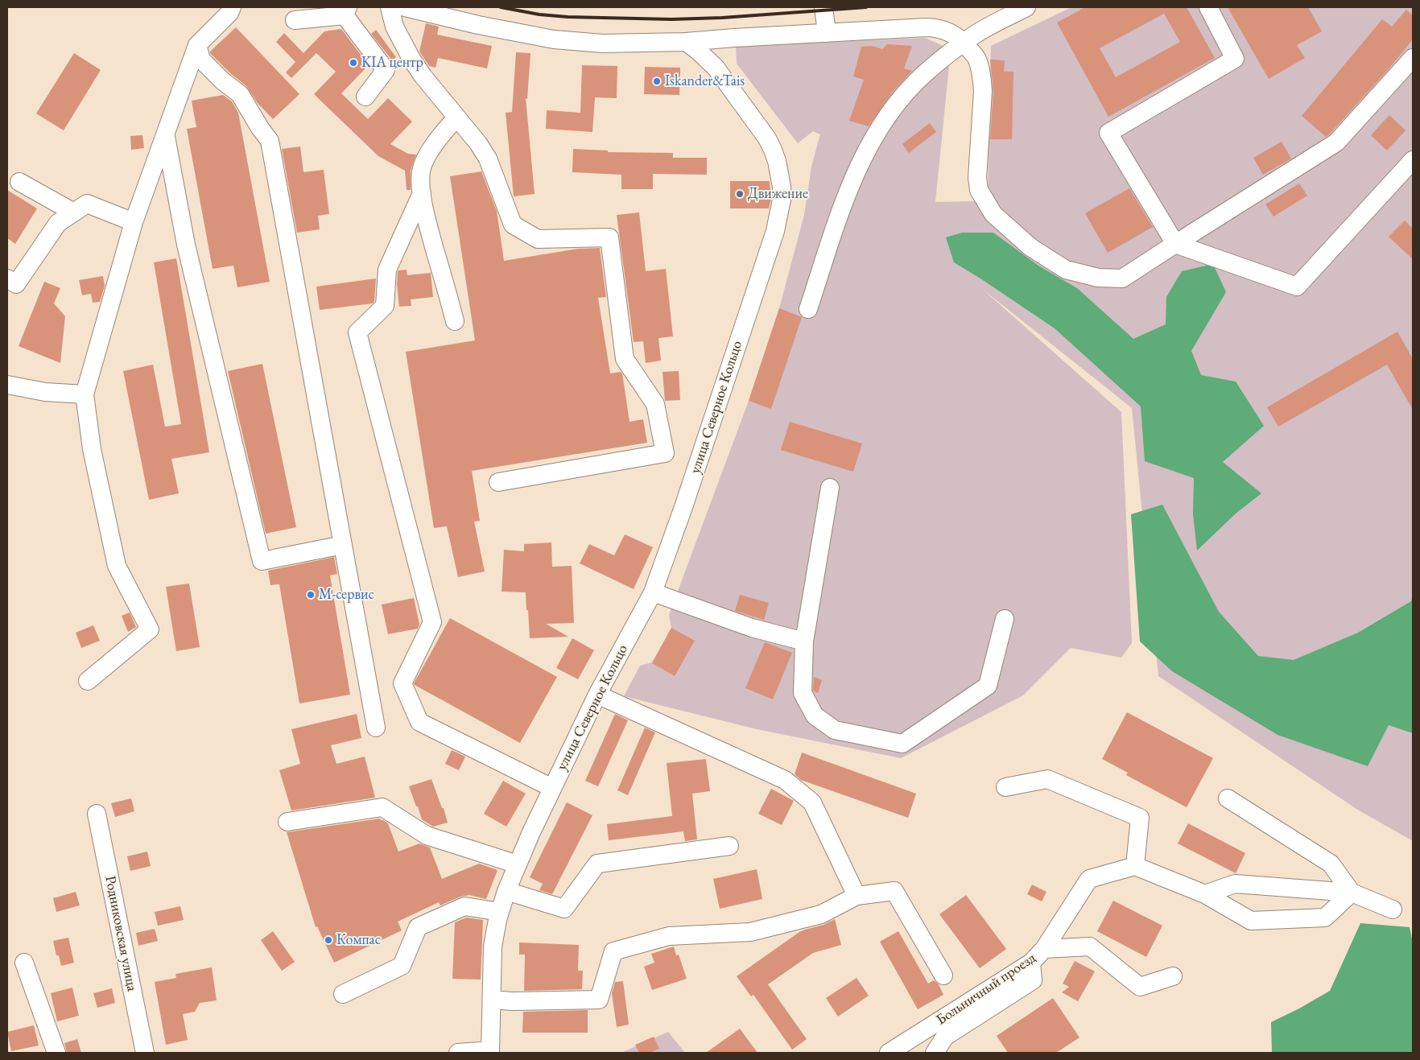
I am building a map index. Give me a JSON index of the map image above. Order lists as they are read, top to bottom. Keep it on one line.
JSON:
{"streets":{"street":["улица Северное Кольцо","Родниковская улица","Больничный проезд"]},"places":["KIA центр","Iskander&Tais","Движение","М-сервис","Компас"]}
